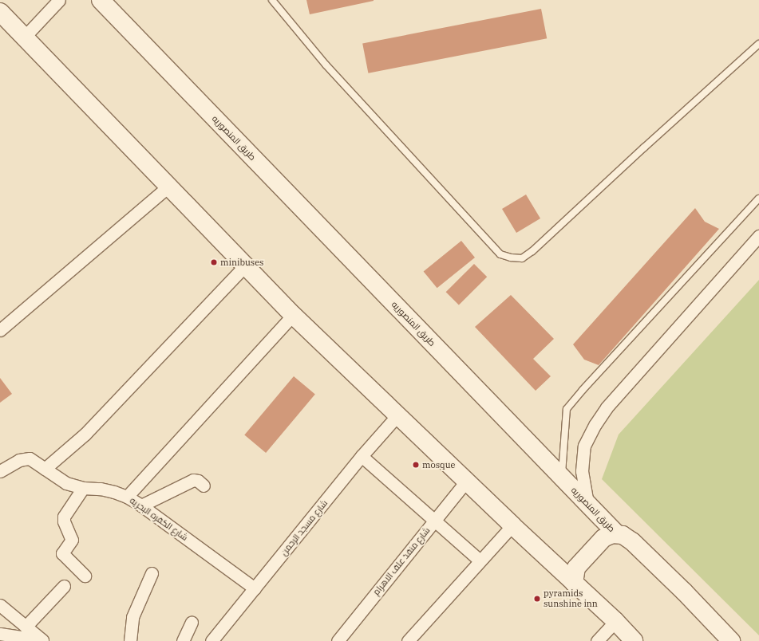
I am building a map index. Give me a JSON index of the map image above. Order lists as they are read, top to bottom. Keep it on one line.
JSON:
{"streets":{"main road":["طريق المنصوريه"],"street":["شارع الكفره البحريه","شارع مسجد الرحمن","شارع منفذ علف الاهرام"]},"crossings":[["شارع الكفره البحريه","شارع مسجد الرحمن"]],"places":["minibuses","mosque","pyramids sunshine inn"]}
